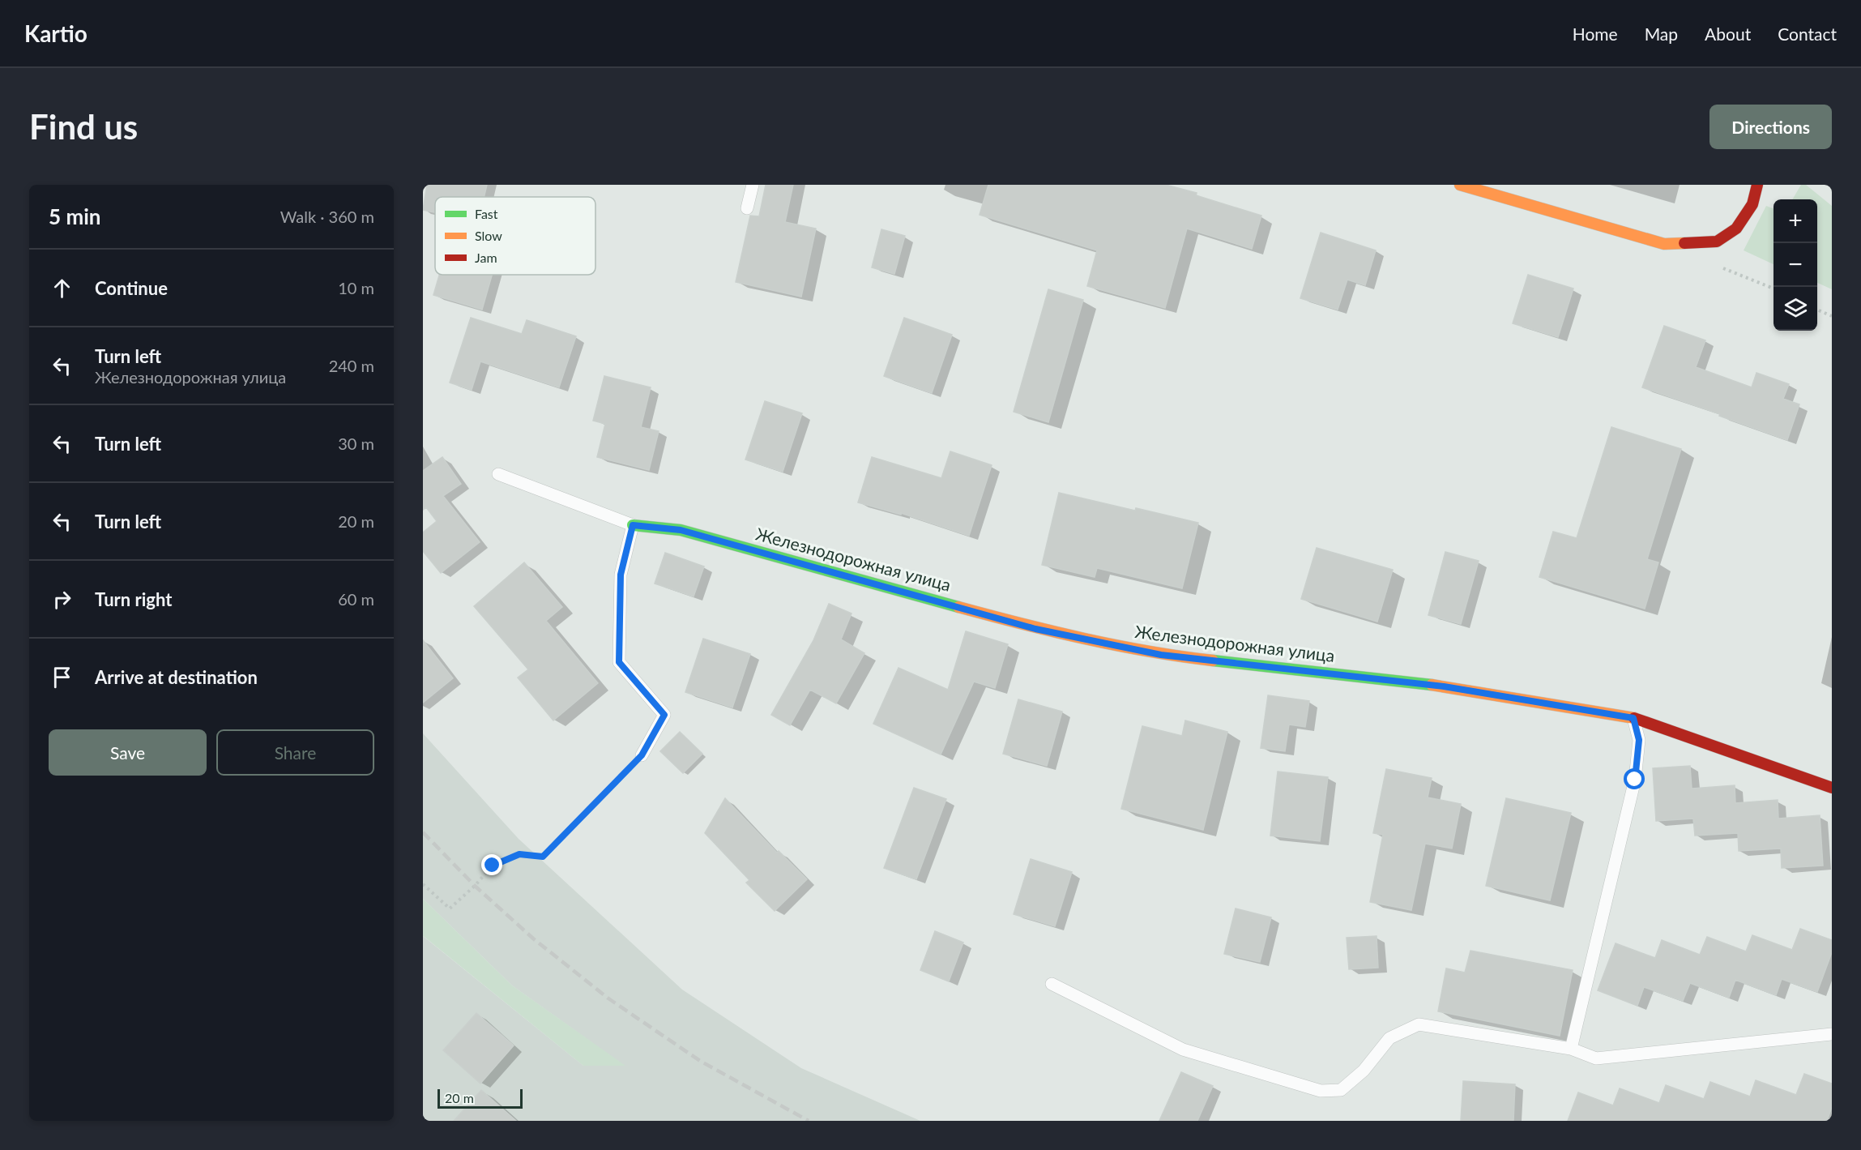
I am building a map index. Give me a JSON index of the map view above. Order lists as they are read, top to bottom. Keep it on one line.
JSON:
{"streets":{"street":["Железнодорожная улица"]},"legend":["Fast","Slow","Jam"],"scale_bar":"20 m","page":{"header":"Kartio","nav":["Home","Map","About","Contact"],"buttons":["Directions",["Save","Share"]],"title":"Find us","heading":["5 min","Walk · 360 m"],"map_buttons":["+","−"],"list":[["Continue","10 m"],["Turn left","Железнодорожная улица","240 m"],["Turn left","30 m"],["Turn left","20 m"],["Turn right","60 m"],"Arrive at destination"],"scale":"20 m"}}
